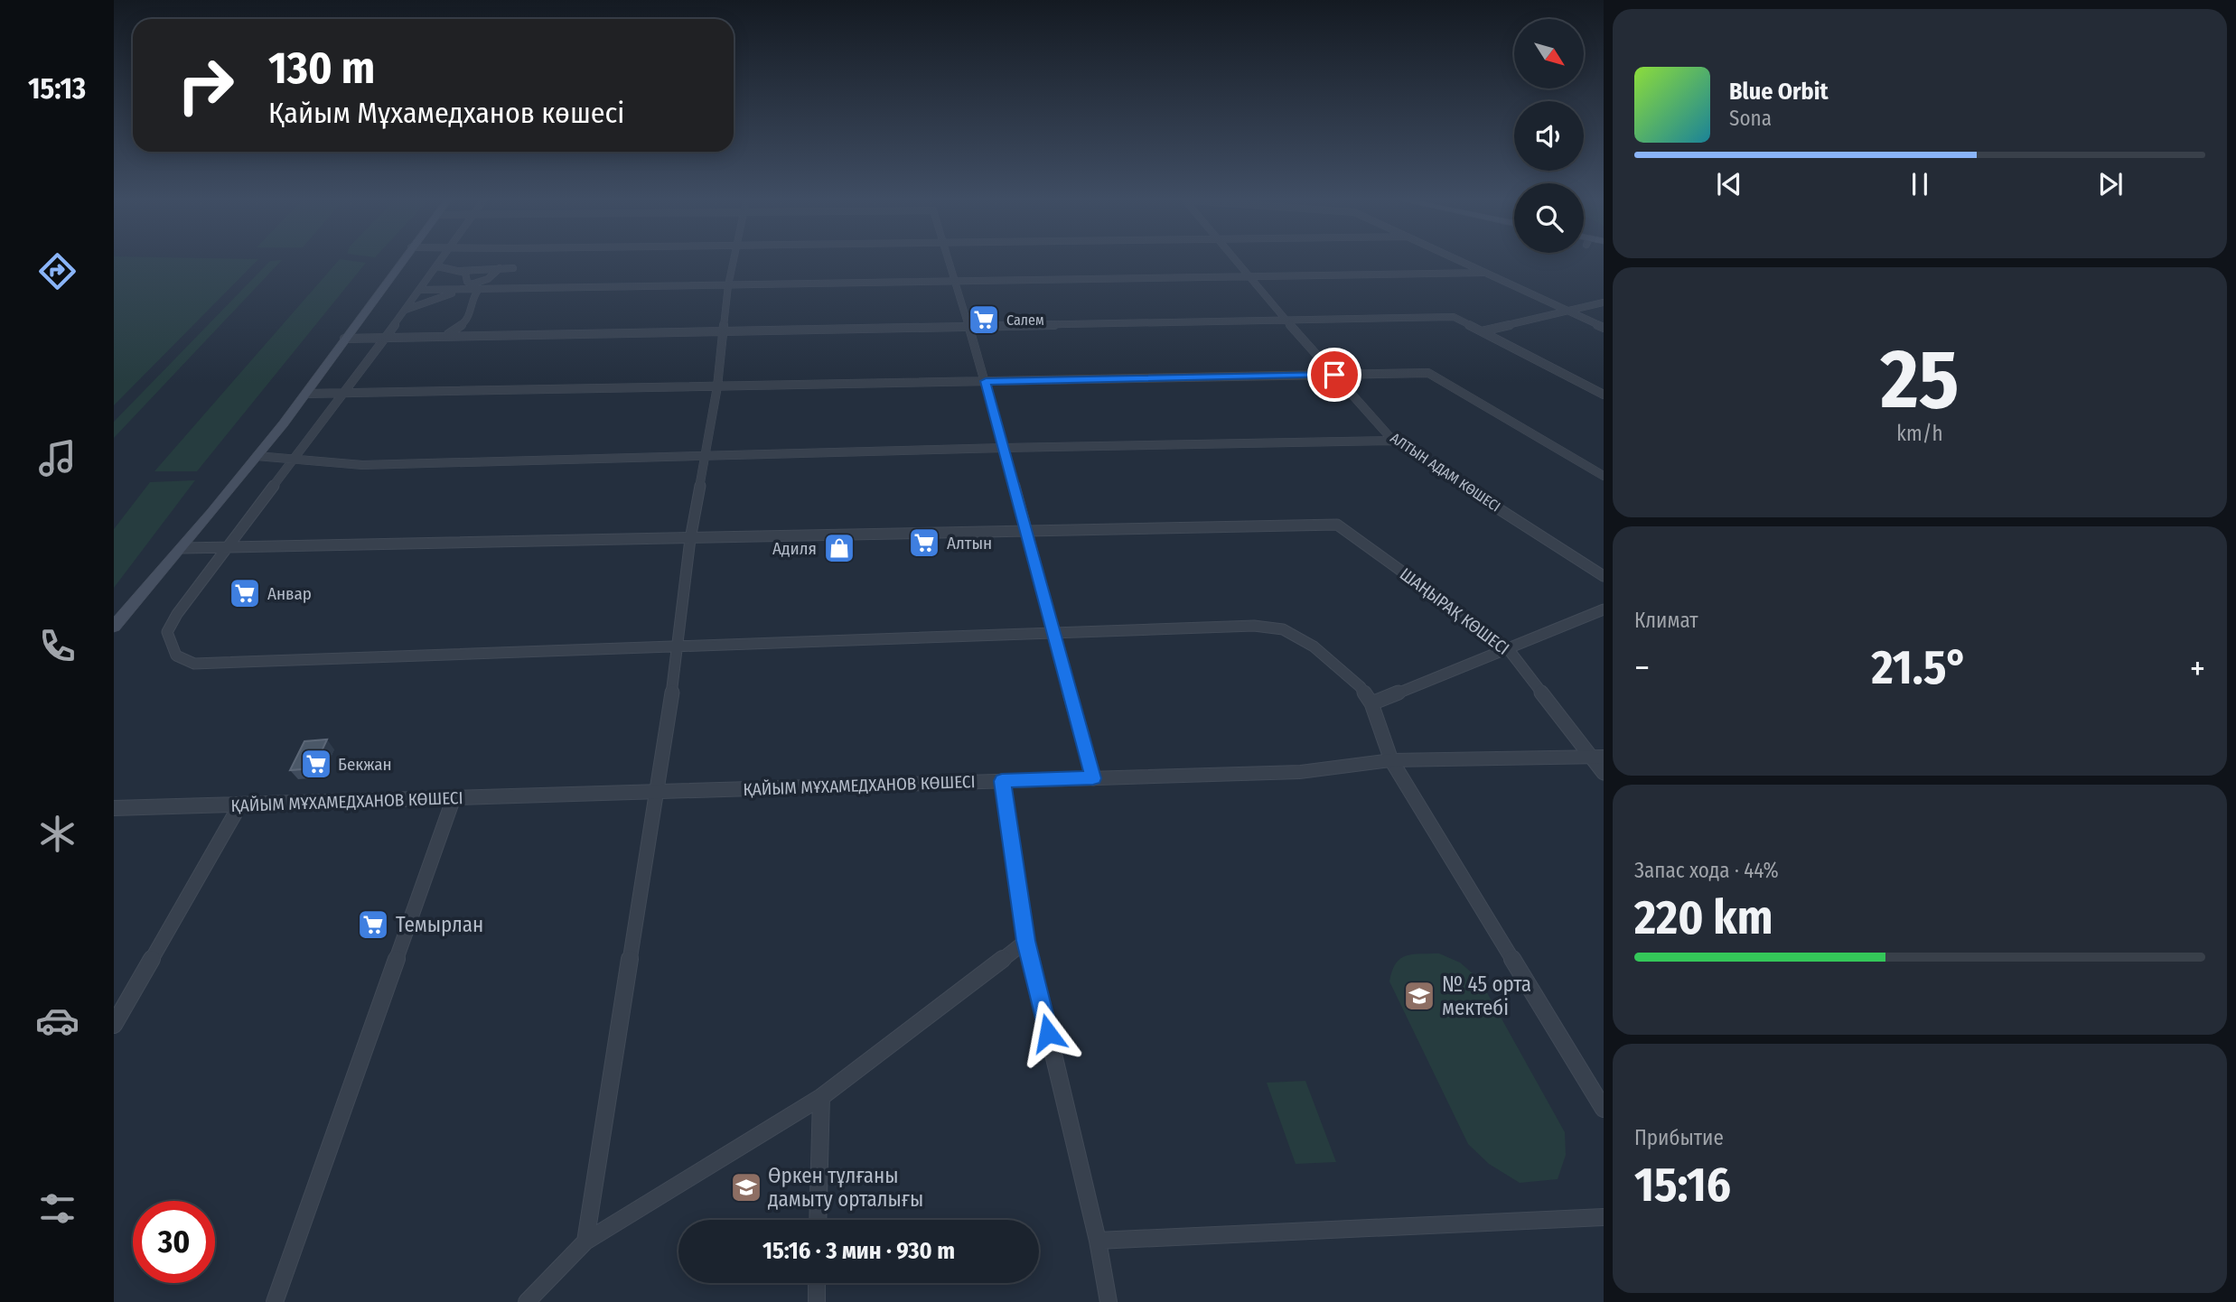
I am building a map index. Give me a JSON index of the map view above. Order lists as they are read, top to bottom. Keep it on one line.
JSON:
{"streets":{"street":["АЛТЫН АДАМ КӨШЕСІ","ШАҢЫРАҚ КӨШЕСІ","ҚАЙЫМ МҰХАМЕДХАНОВ КӨШЕСІ"]},"crossings":[["ШАҢЫРАҚ КӨШЕСІ","ҚАЙЫМ МҰХАМЕДХАНОВ КӨШЕСІ"]],"places":{"supermarket":["Салем","Алтын","Анвар","Бекжан","Темырлан"],"shop":["Адиля"],"school or university":["№ 45 орта мектебі","Өркен тұлғаны дамыту орталығы"]},"north":"bottom right","page":{"tabs":"15:13","turn":["130 m","Қайым Мұхамедханов көшесі"],"song":["Blue Orbit","Sona"],"tile":[["25","km/h"],"Климат",["Запас хода · 44%","220 km"],["Прибытие","15:16"]],"heat":["−","21.5°","+"],"limit":"30","trip":"15:16 · 3 мин · 930 m"}}
